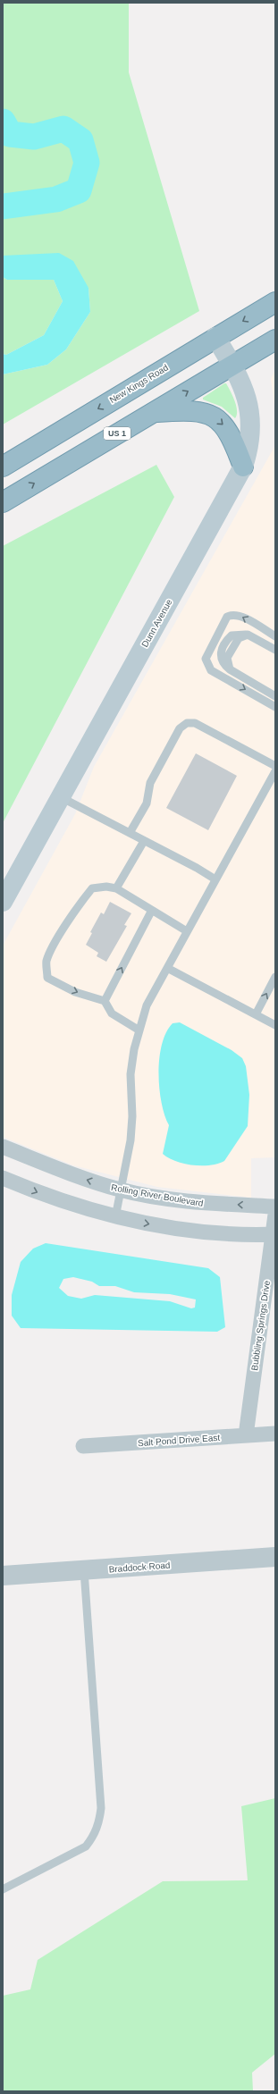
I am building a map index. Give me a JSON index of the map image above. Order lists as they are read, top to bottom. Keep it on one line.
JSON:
{"streets":{"highway":["New Kings Road","US 1"],"main road":["Dunn Avenue"],"street":["Rolling River Boulevard","Bubbling Springs Drive","Salt Pond Drive East","Braddock Road"]},"crossings":[["New Kings Road","Dunn Avenue"],["US 1","Dunn Avenue"],["Bubbling Springs Drive","Salt Pond Drive East"]]}
